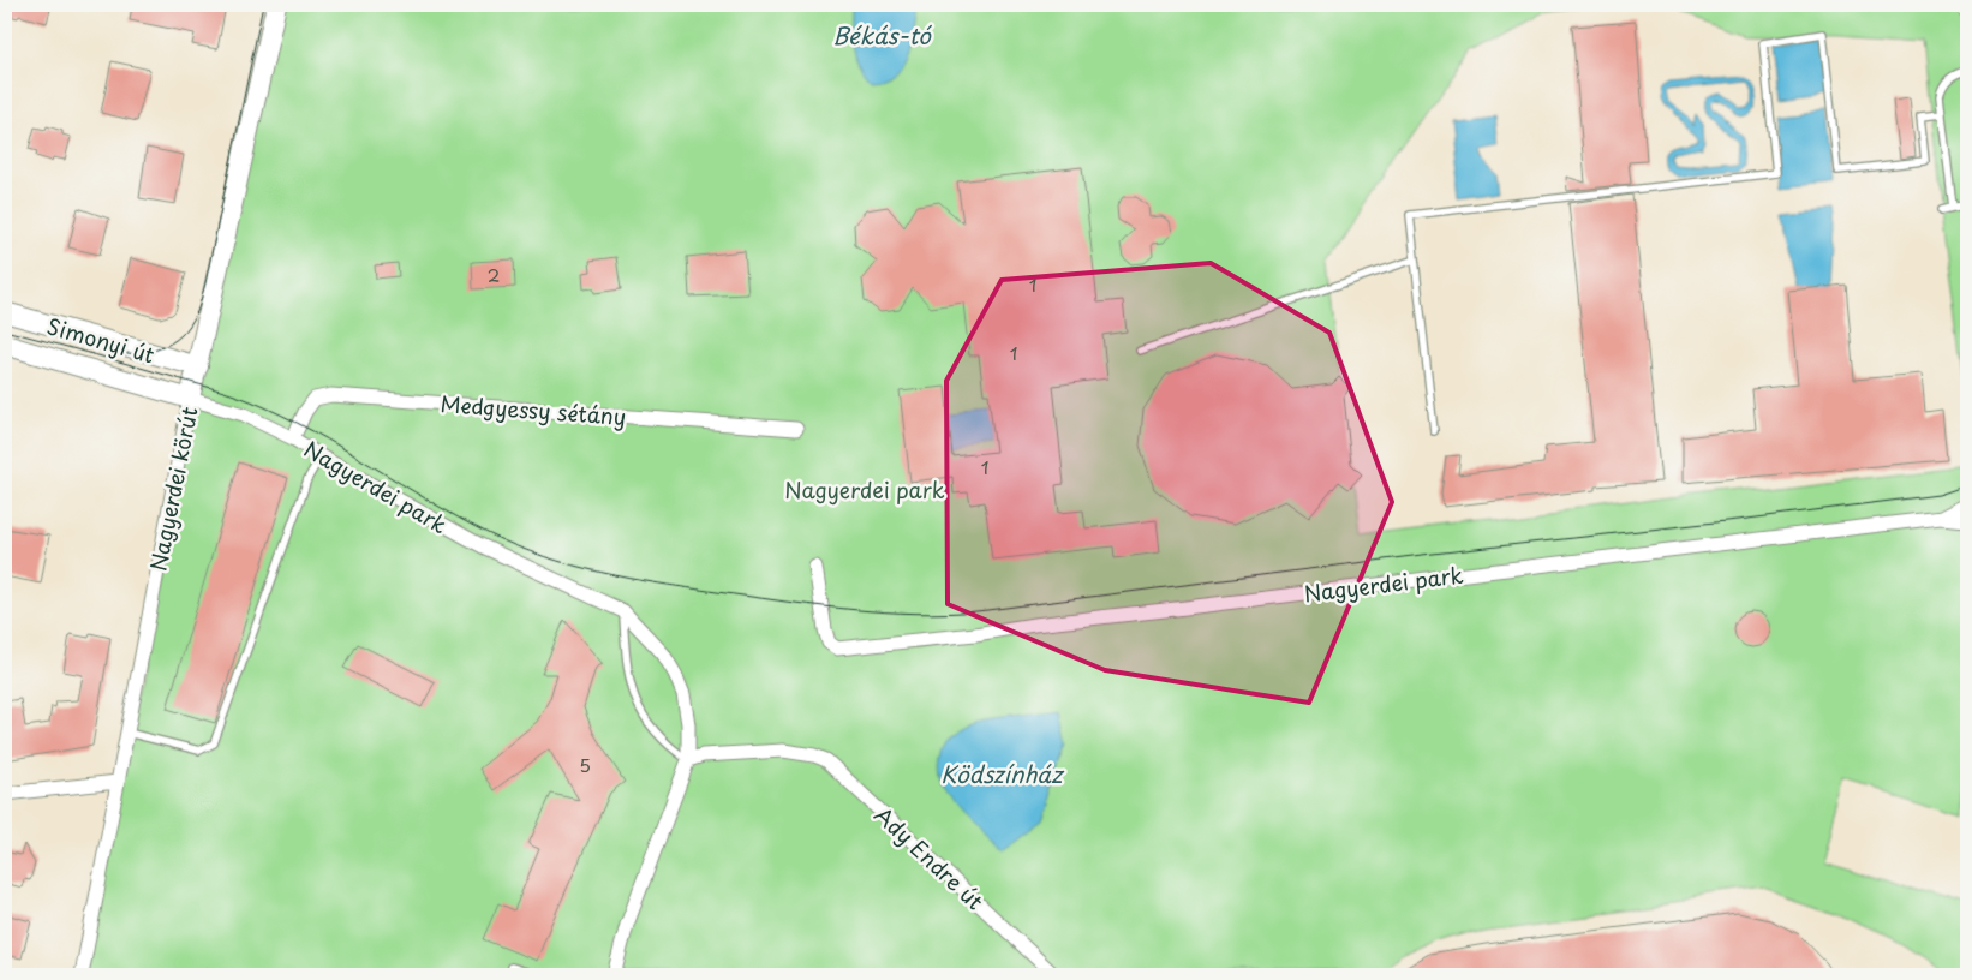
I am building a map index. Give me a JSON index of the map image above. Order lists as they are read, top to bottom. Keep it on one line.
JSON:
{"streets":{"street":["Simonyi út","Medgyessy sétány","Nagyerdei park","Nagyerdei körút","Ady Endre út"]},"crossings":[["Simonyi út","Nagyerdei park"],["Simonyi út","Nagyerdei körút"],["Medgyessy sétány","Nagyerdei park"],["Nagyerdei park","Nagyerdei körút"],["Nagyerdei park","Ady Endre út"]],"water":["Békás-tó","Ködszínház"],"parks":["Nagyerdei park"],"house_numbers":["2","1","1","1","5"]}
